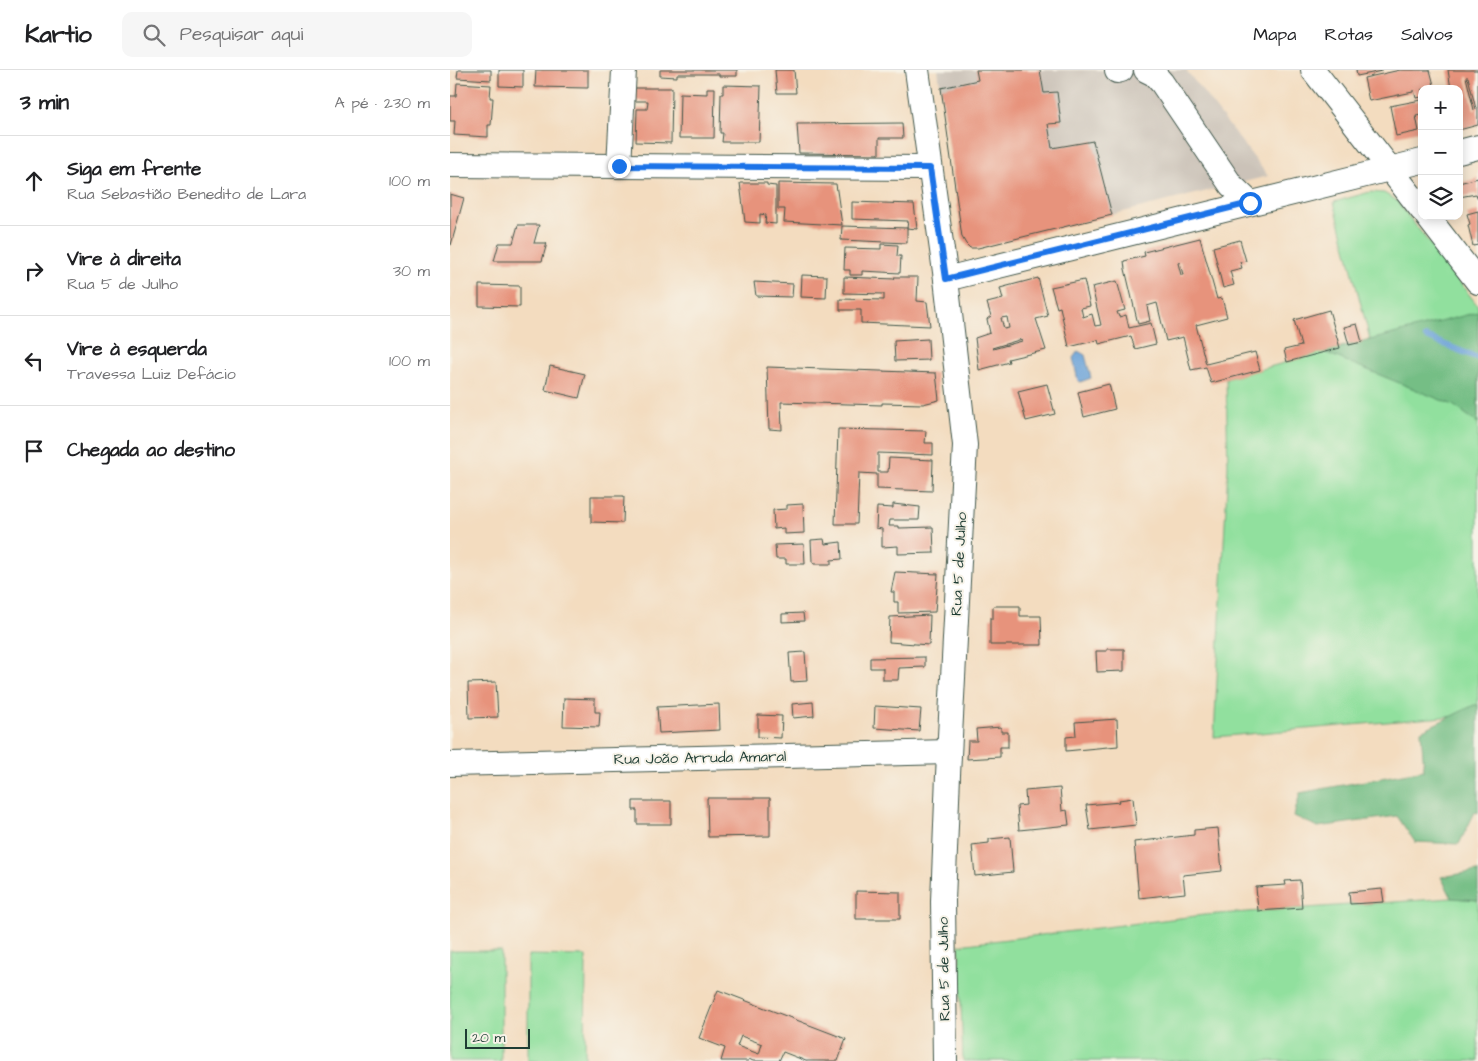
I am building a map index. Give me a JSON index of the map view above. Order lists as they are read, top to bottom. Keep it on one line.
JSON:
{"streets":{"street":["Rua 5 de Julho","Rua João Arruda Amaral"]},"crossings":[["Rua 5 de Julho","Rua João Arruda Amaral"]],"scale_bar":"20 m","page":{"header":"Kartio","search":"Pesquisar aqui","nav":["Mapa","Rotas","Salvos"],"heading":["3 min","A pé · 230 m"],"map_buttons":["+","−"],"list":[["Siga em frente","Rua Sebastião Benedito de Lara","100 m"],["Vire à direita","Rua 5 de Julho","30 m"],["Vire à esquerda","Travessa Luiz Defácio","100 m"],"Chegada ao destino"],"scale":"20 m"}}
